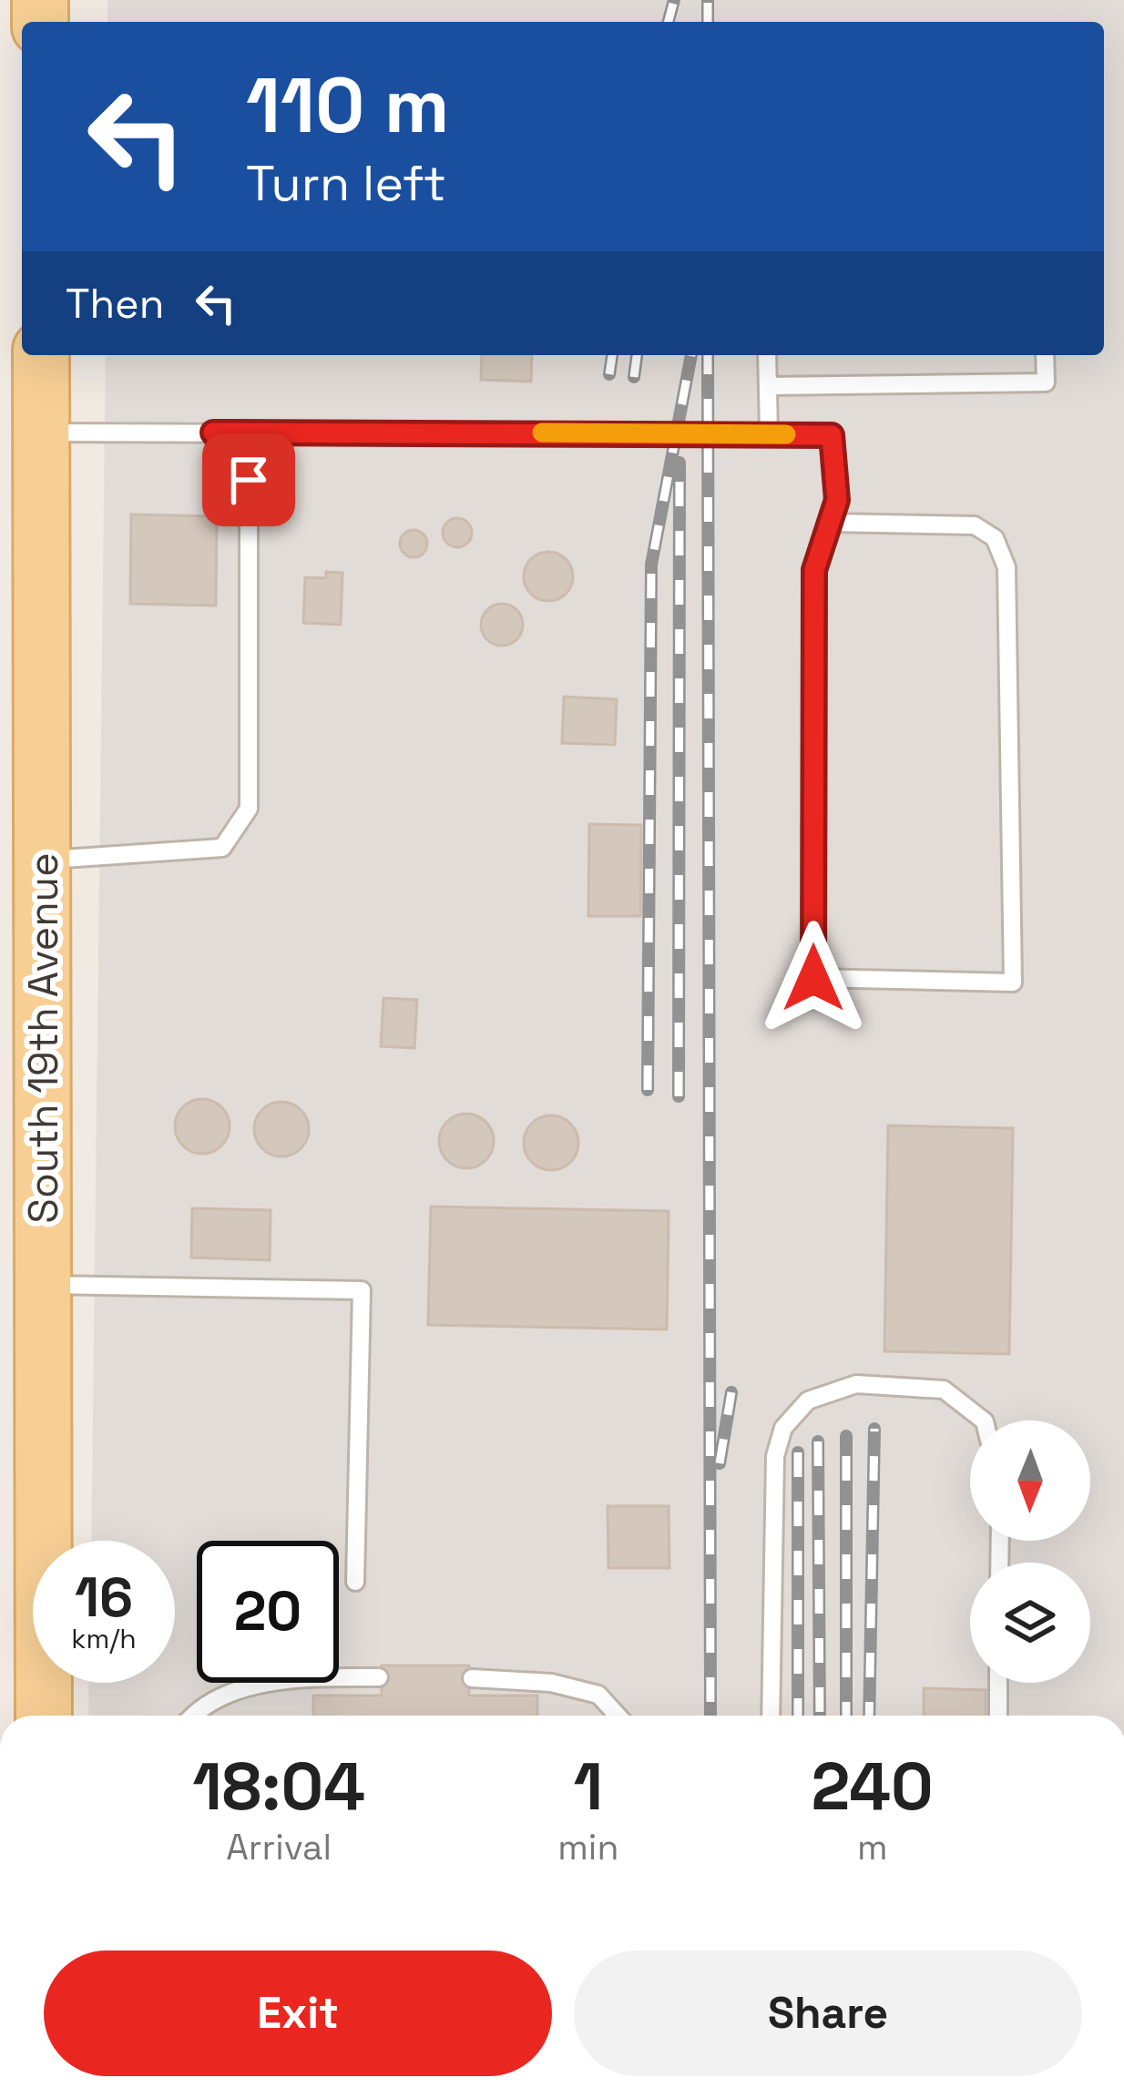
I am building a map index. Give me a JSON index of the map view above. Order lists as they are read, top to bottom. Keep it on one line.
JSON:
{"streets":{"main road":["South 19th Avenue"]},"north":"bottom","page":{"turn":["110 m","Turn left"],"then":"Then","speed":"16 km/h","limit":"20","eta":["18:04","Arrival","1","min","240","m"],"buttons":["Exit","Share"]}}
